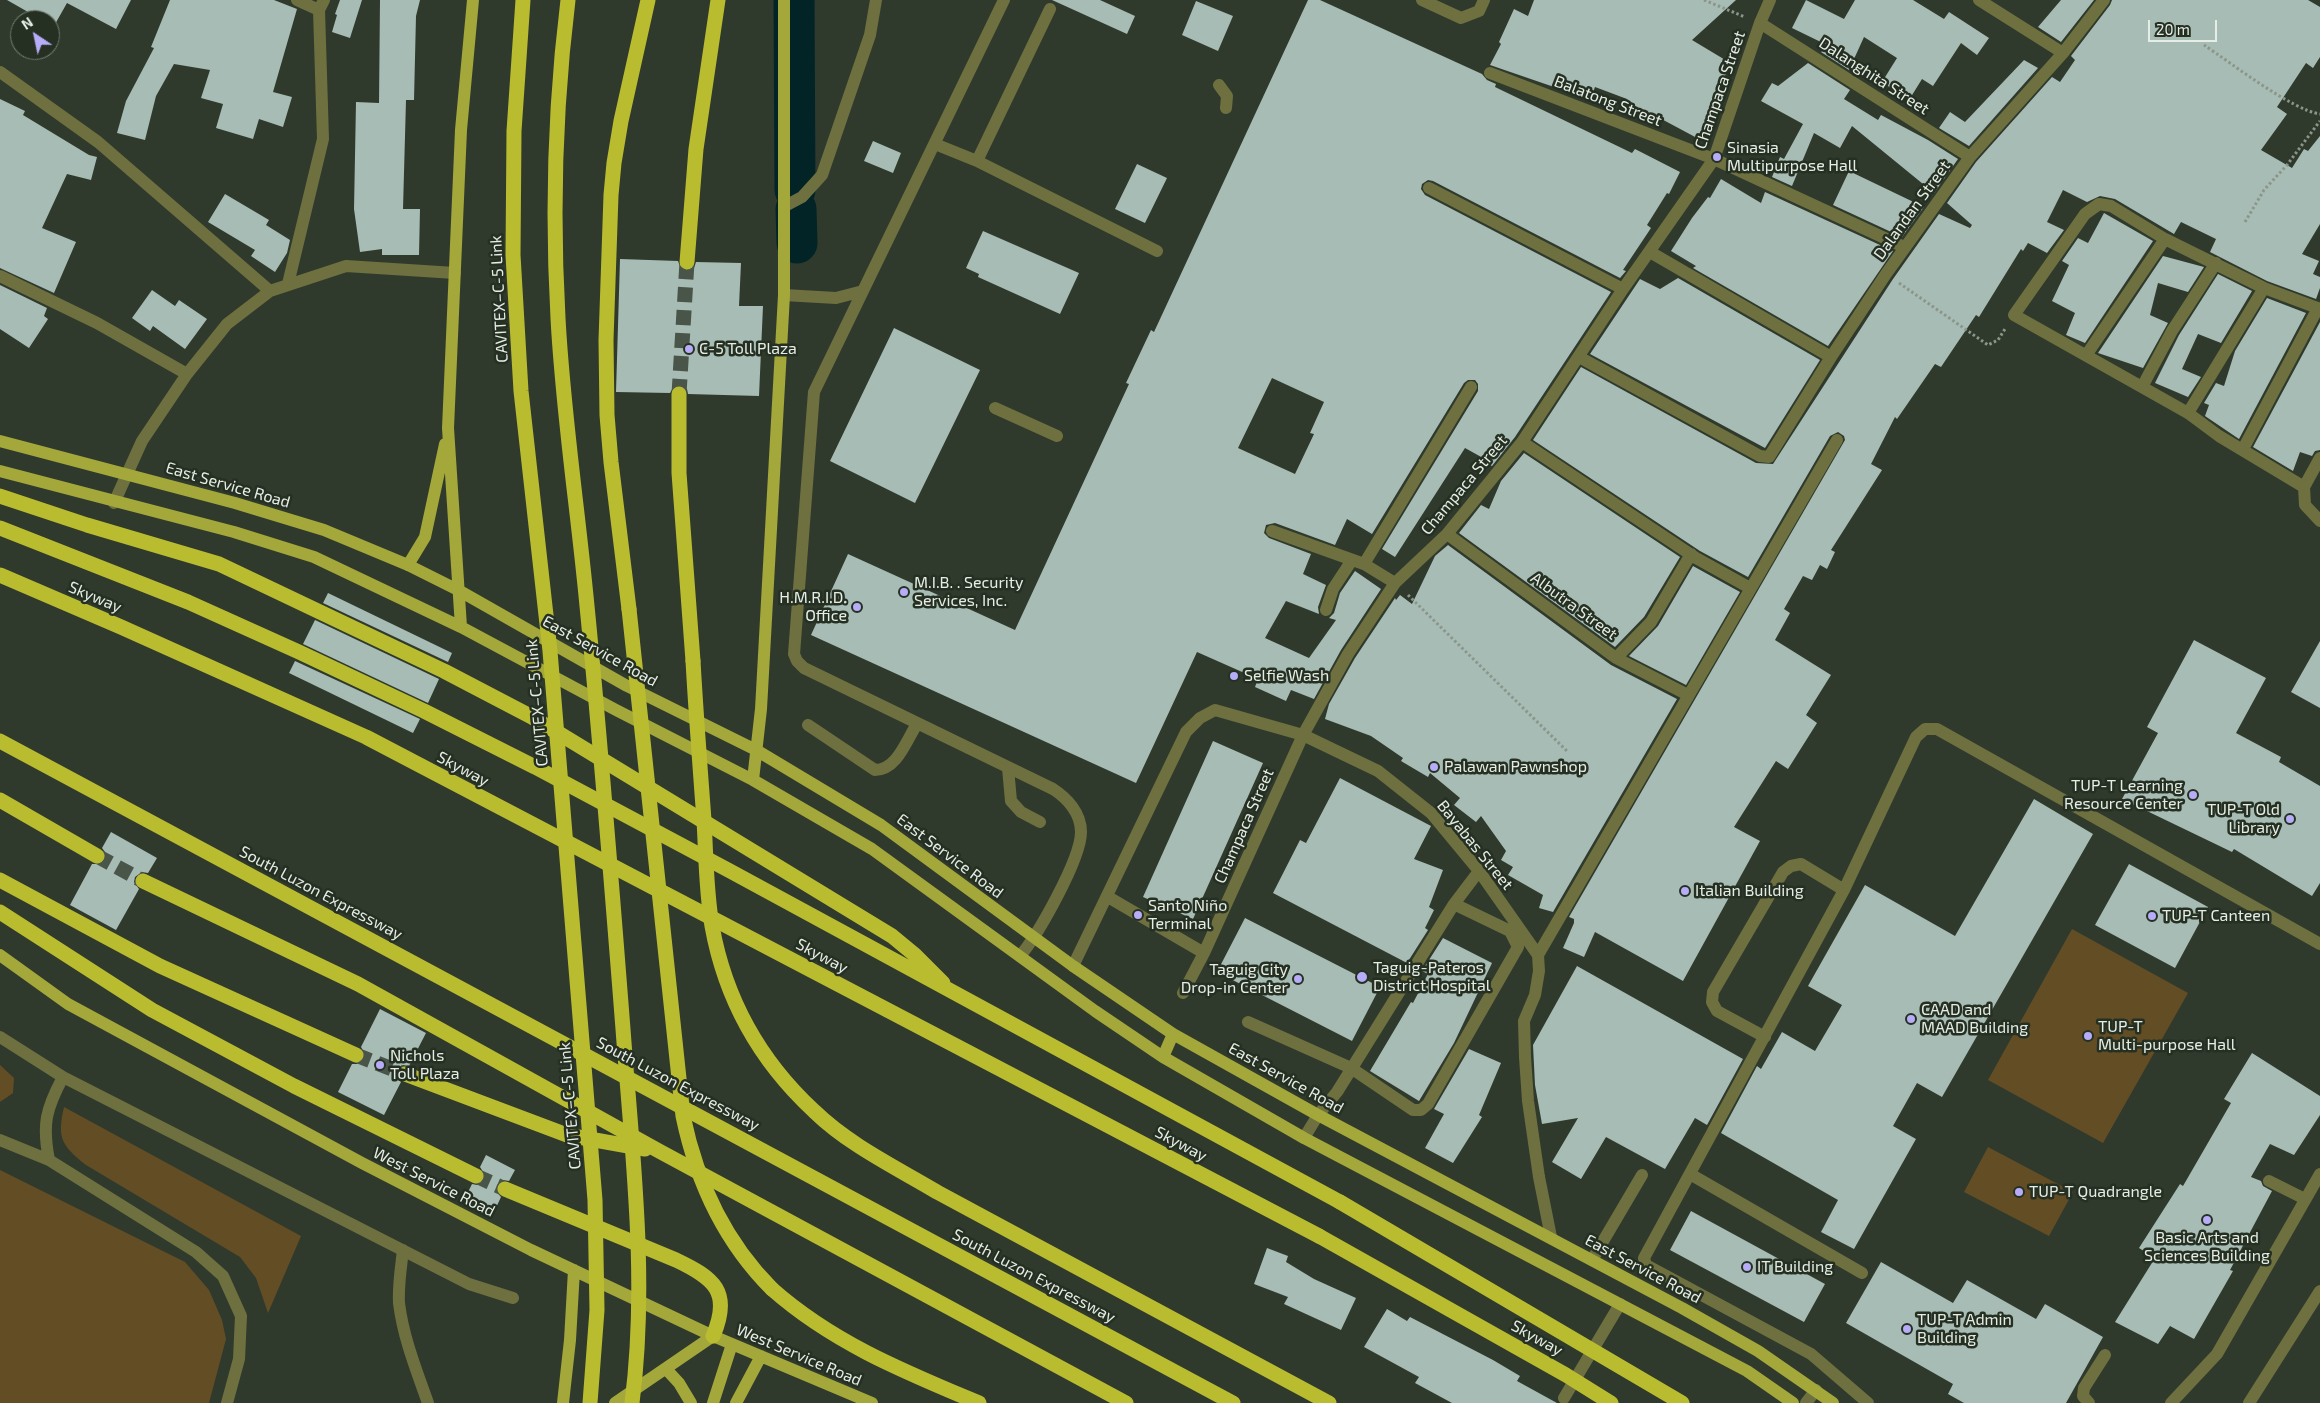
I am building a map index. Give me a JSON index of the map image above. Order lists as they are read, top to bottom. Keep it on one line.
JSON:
{"streets":{"highway":["CAVITEX–C-5 Link","Skyway","South Luzon Expressway"],"main road":["East Service Road","West Service Road"],"street":["Dalanghita Street","Champaca Street","Balatong Street","Dalandan Street","Albutra Street","Bayabas Street"]},"crossings":[["Dalanghita Street","Champaca Street"],["Dalanghita Street","Dalandan Street"],["Champaca Street","Balatong Street"],["Champaca Street","Dalandan Street"],["Champaca Street","Albutra Street"],["Champaca Street","Bayabas Street"],["Balatong Street","Dalandan Street"],["East Service Road","Bayabas Street"]],"places":["Sinasia Multipurpose Hall","C-5 Toll Plaza","M.I.B. . Security Services, Inc.","H.M.R.I.D. Office","Selfie Wash","Palawan Pawnshop","TUP-T Learning Resource Center","TUP-T Old Library","Italian Building","Santo Niño Terminal","TUP-T Canteen","Taguig-Pateros District Hospital","Taguig City Drop-in Center","CAAD and MAAD Building","TUP-T Multi-purpose Hall","Nichols Toll Plaza","TUP-T Quadrangle","Basic Arts and Sciences Building","IT Building","TUP-T Admin Building"],"scale_bar":"20 m","north":"top left"}
